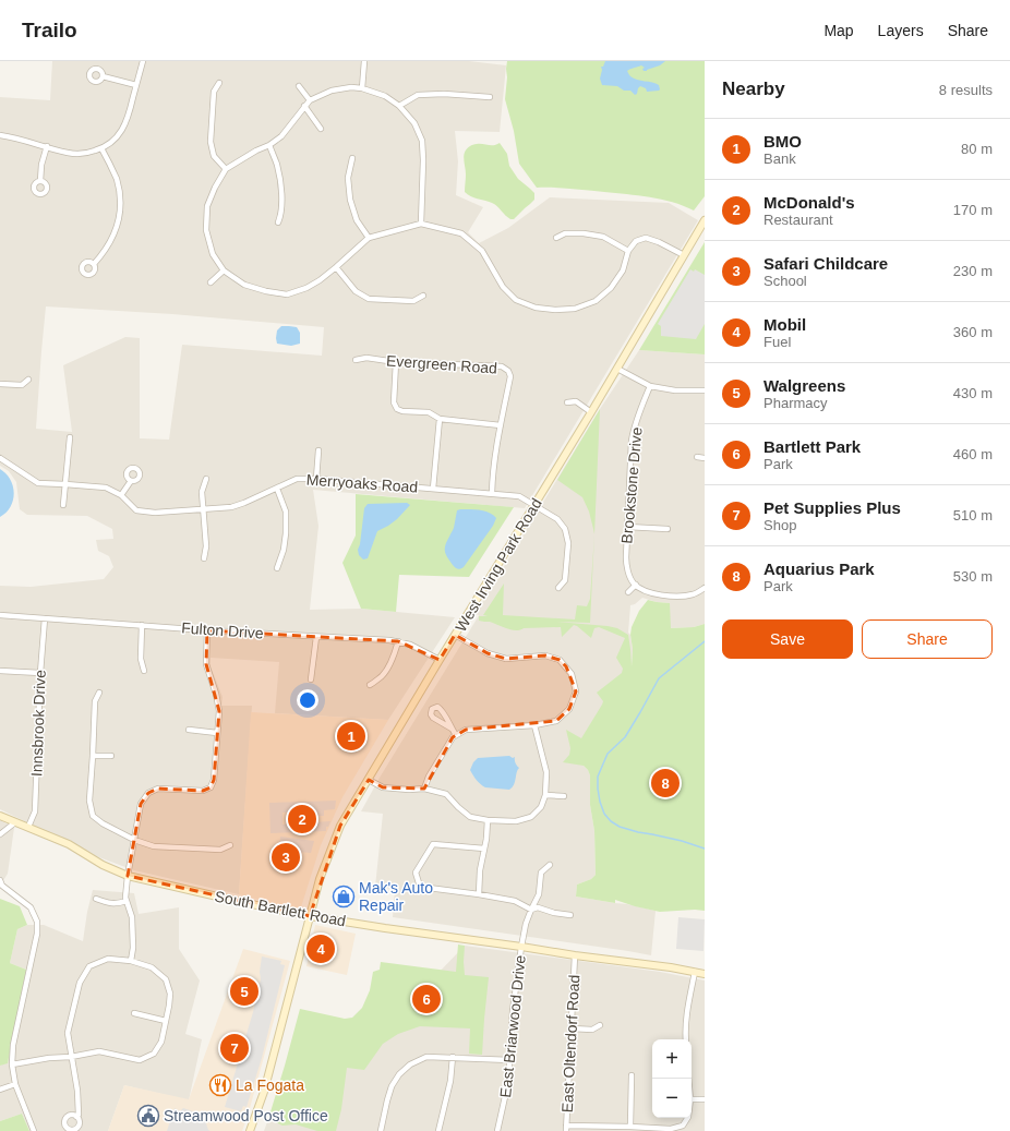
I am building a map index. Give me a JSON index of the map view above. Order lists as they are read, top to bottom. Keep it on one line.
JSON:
{"streets":{"main road":["West Irving Park Road","South Bartlett Road"],"street":["Evergreen Road","Merryoaks Road","Brookstone Drive","Fulton Drive","Innsbrook Drive","East Briarwood Drive","East Oltendorf Road"]},"crossings":[["Evergreen Road","Merryoaks Road"],["Merryoaks Road","West Irving Park Road"],["West Irving Park Road","Fulton Drive"],["West Irving Park Road","South Bartlett Road"],["Fulton Drive","Innsbrook Drive"],["Innsbrook Drive","South Bartlett Road"],["South Bartlett Road","East Briarwood Drive"],["South Bartlett Road","East Oltendorf Road"]],"places":{"shop":["Mak's Auto Repair"],"restaurant":["La Fogata"],"public building":["Streamwood Post Office"]},"page":{"header":"Trailo","nav":["Map","Layers","Share"],"heading":["Nearby","8 results"],"list":[{"mark":"1","name":"BMO","note":"Bank","value":"80 m"},{"mark":"2","name":"McDonald's","note":"Restaurant","value":"170 m"},{"mark":"3","name":"Safari Childcare","note":"School","value":"230 m"},{"mark":"4","name":"Mobil","note":"Fuel","value":"360 m"},{"mark":"5","name":"Walgreens","note":"Pharmacy","value":"430 m"},{"mark":"6","name":"Bartlett Park","note":"Park","value":"460 m"},{"mark":"7","name":"Pet Supplies Plus","note":"Shop","value":"510 m"},{"mark":"8","name":"Aquarius Park","note":"Park","value":"530 m"}],"buttons":["Save","Share"],"pins":["1","8","2","3","4","5","6","7"],"map_buttons":["+","−"]}}
